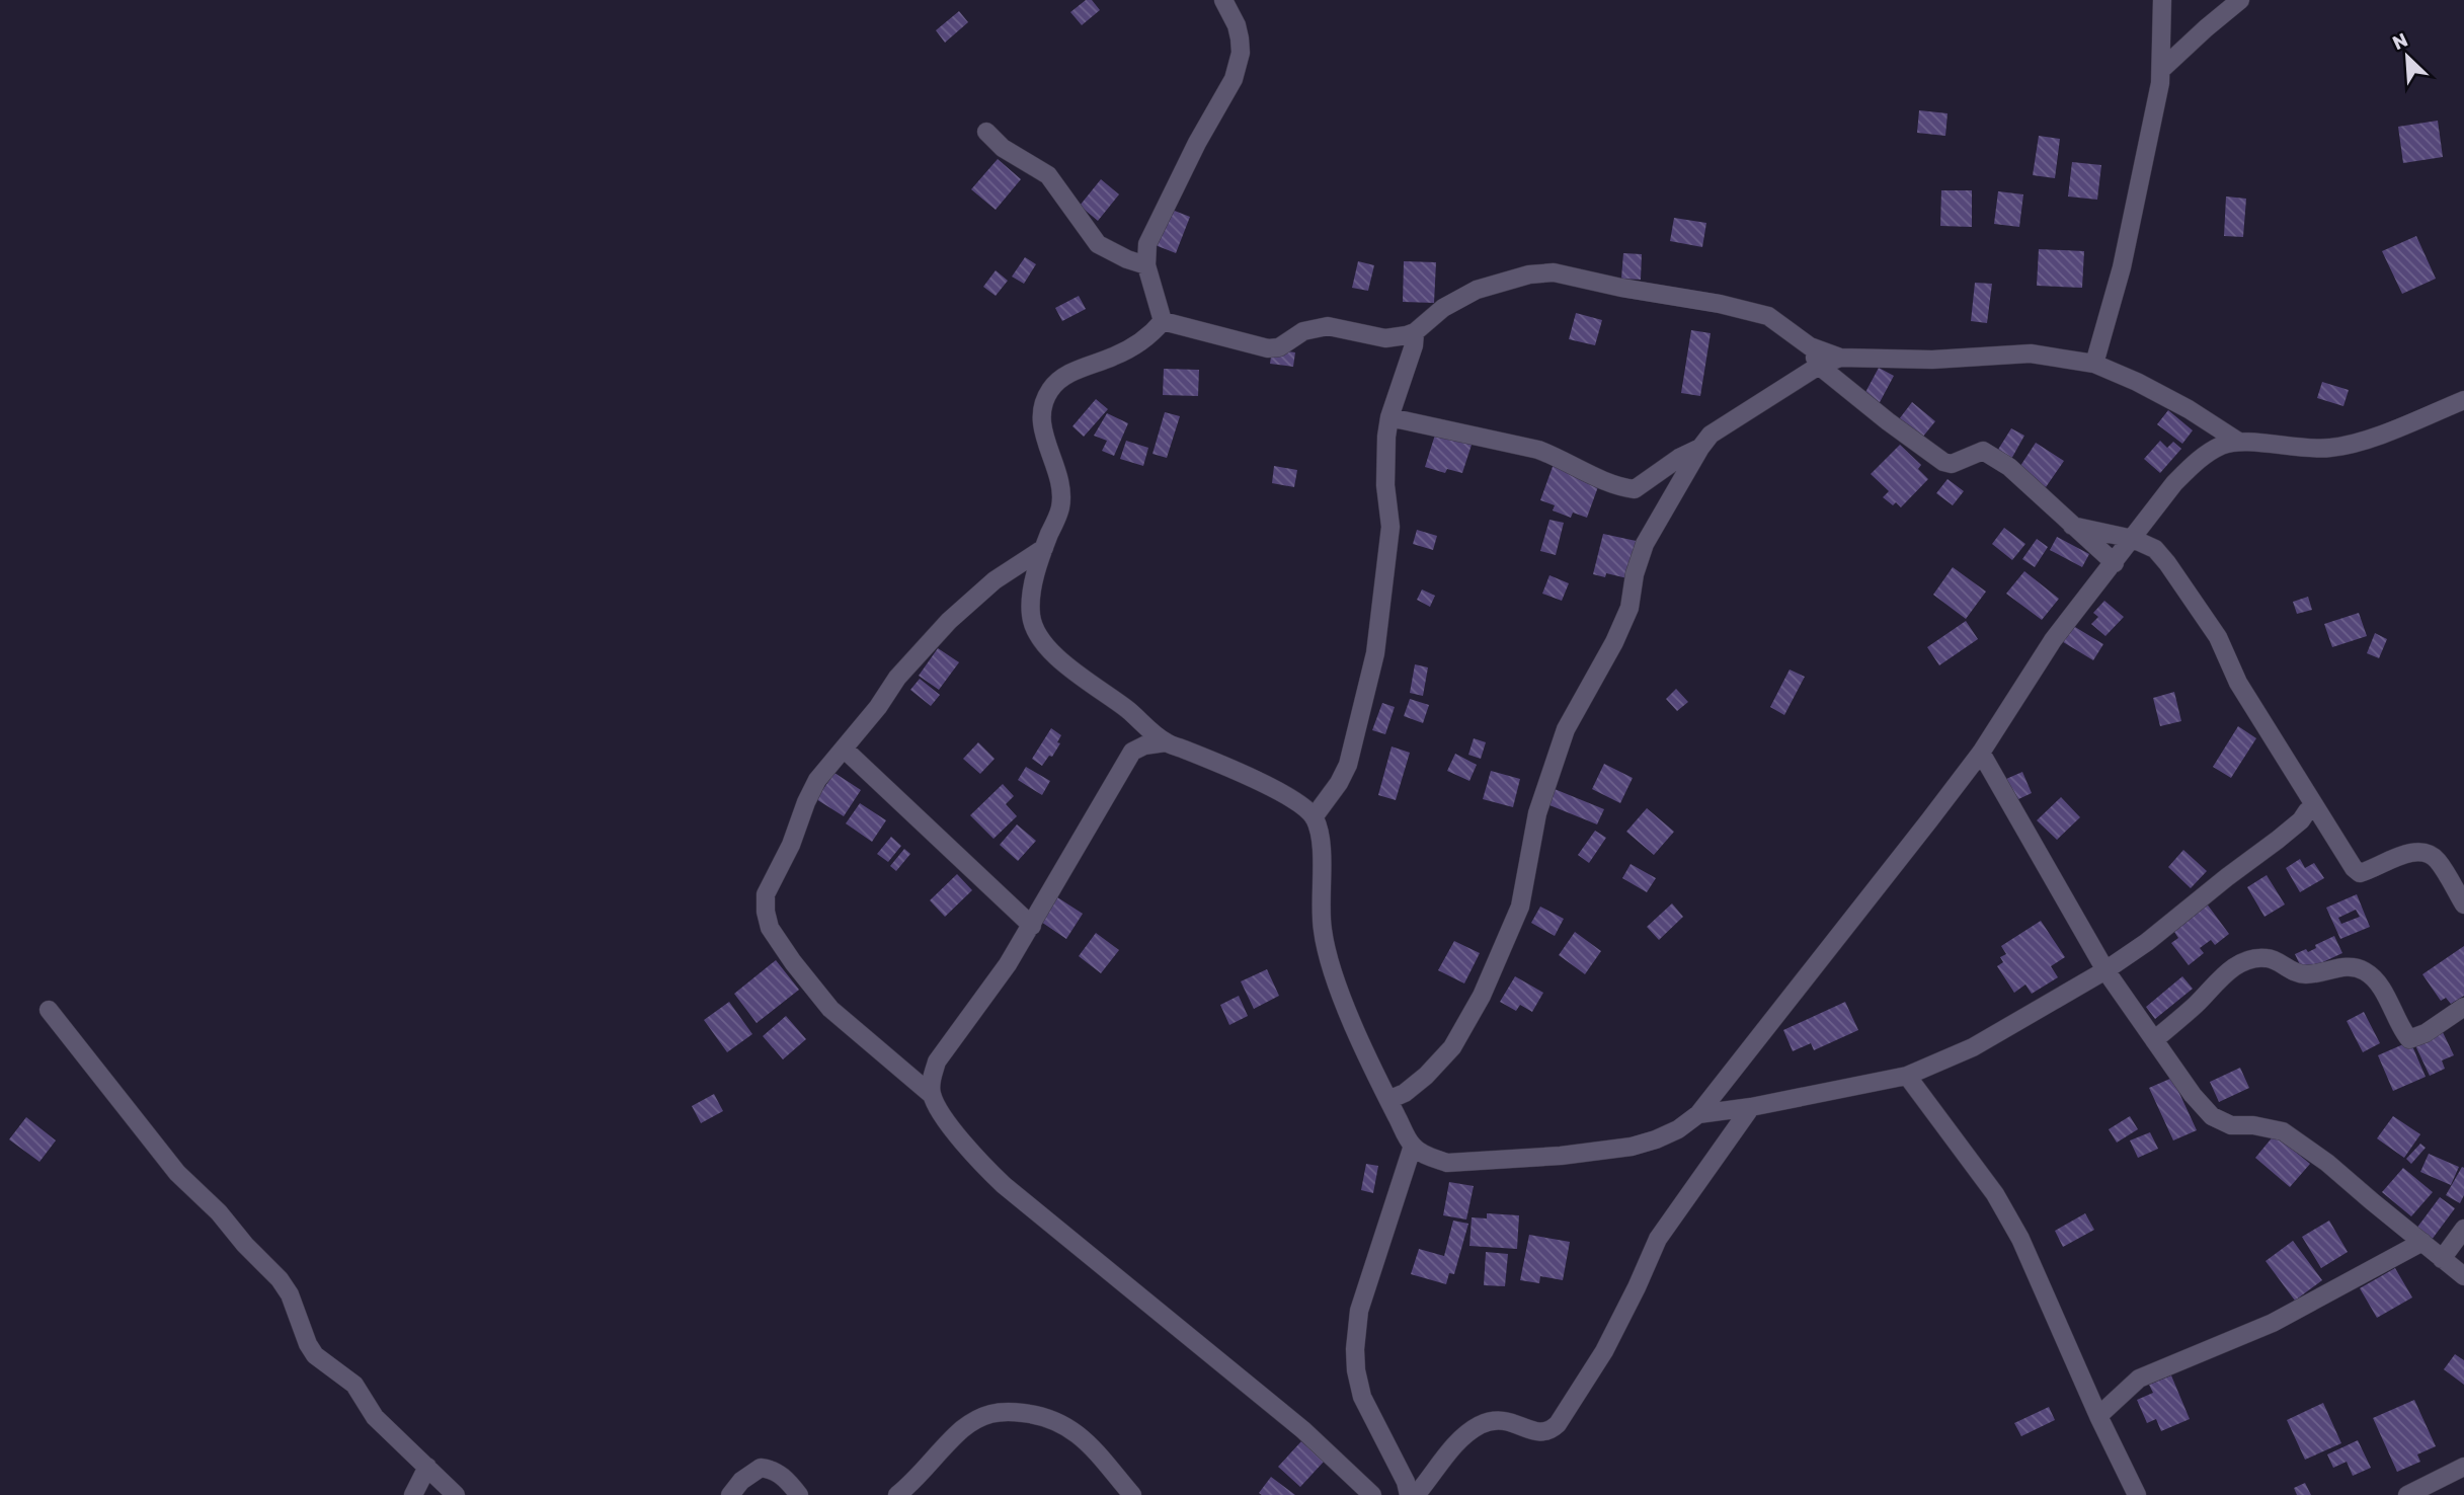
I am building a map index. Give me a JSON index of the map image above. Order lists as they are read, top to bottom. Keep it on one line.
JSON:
{"north":"top left"}
